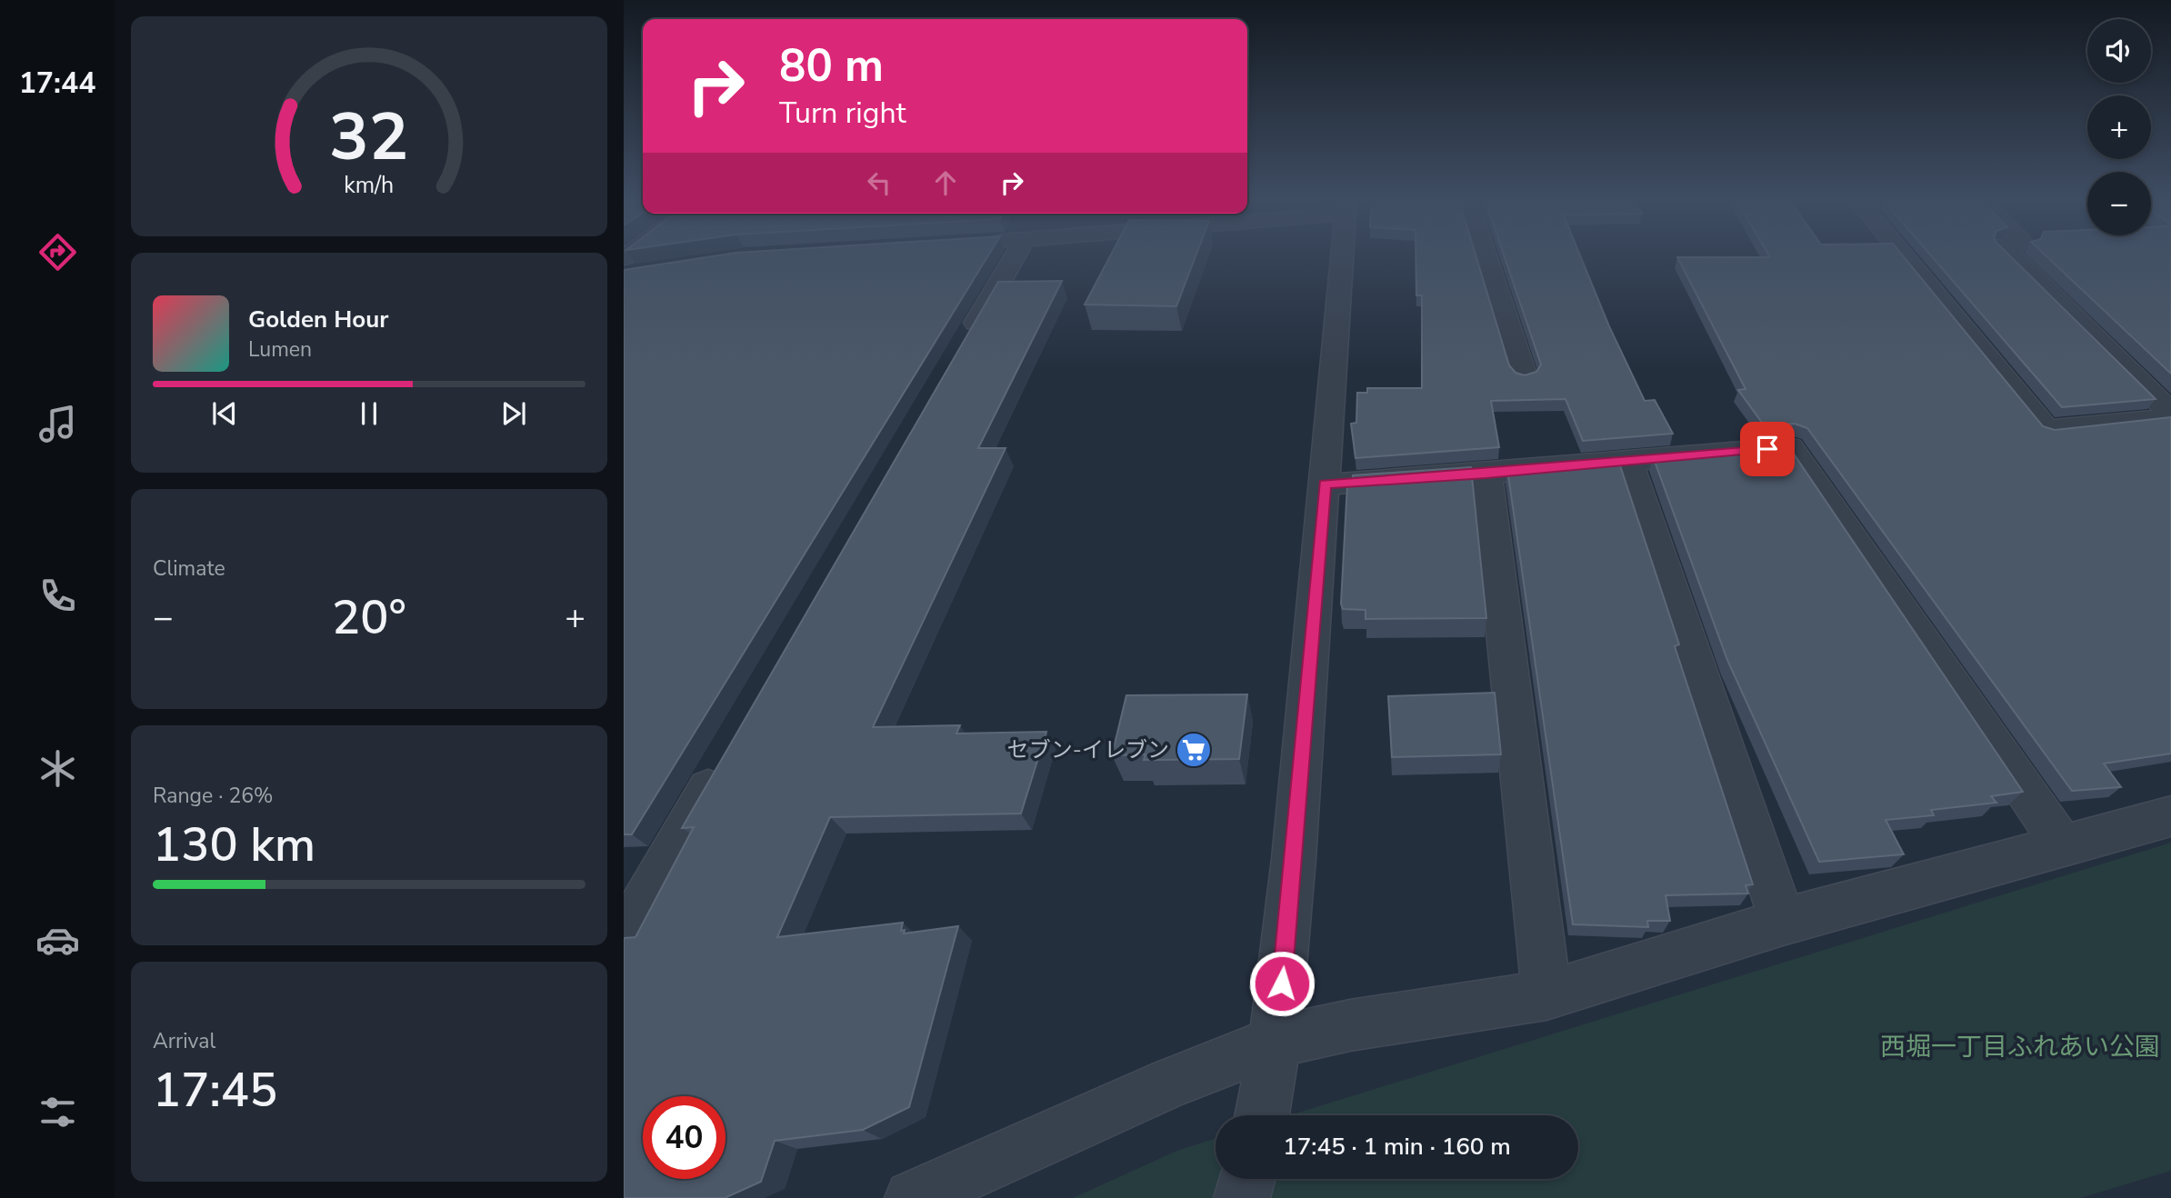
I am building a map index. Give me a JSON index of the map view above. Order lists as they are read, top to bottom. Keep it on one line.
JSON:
{"parks":["西堀一丁目ふれあい公園"],"places":{"supermarket":["セブン-イレブン"]},"page":{"tabs":"17:44","map_buttons":["+","−"],"turn":["80 m","Turn right"],"song":["Golden Hour","Lumen"],"tile":["Climate",["Range · 26%","130 km"],["Arrival","17:45"]],"heat":["−","20°","+"],"limit":"40","trip":"17:45 · 1 min · 160 m","gauge":["32","km/h"]}}
